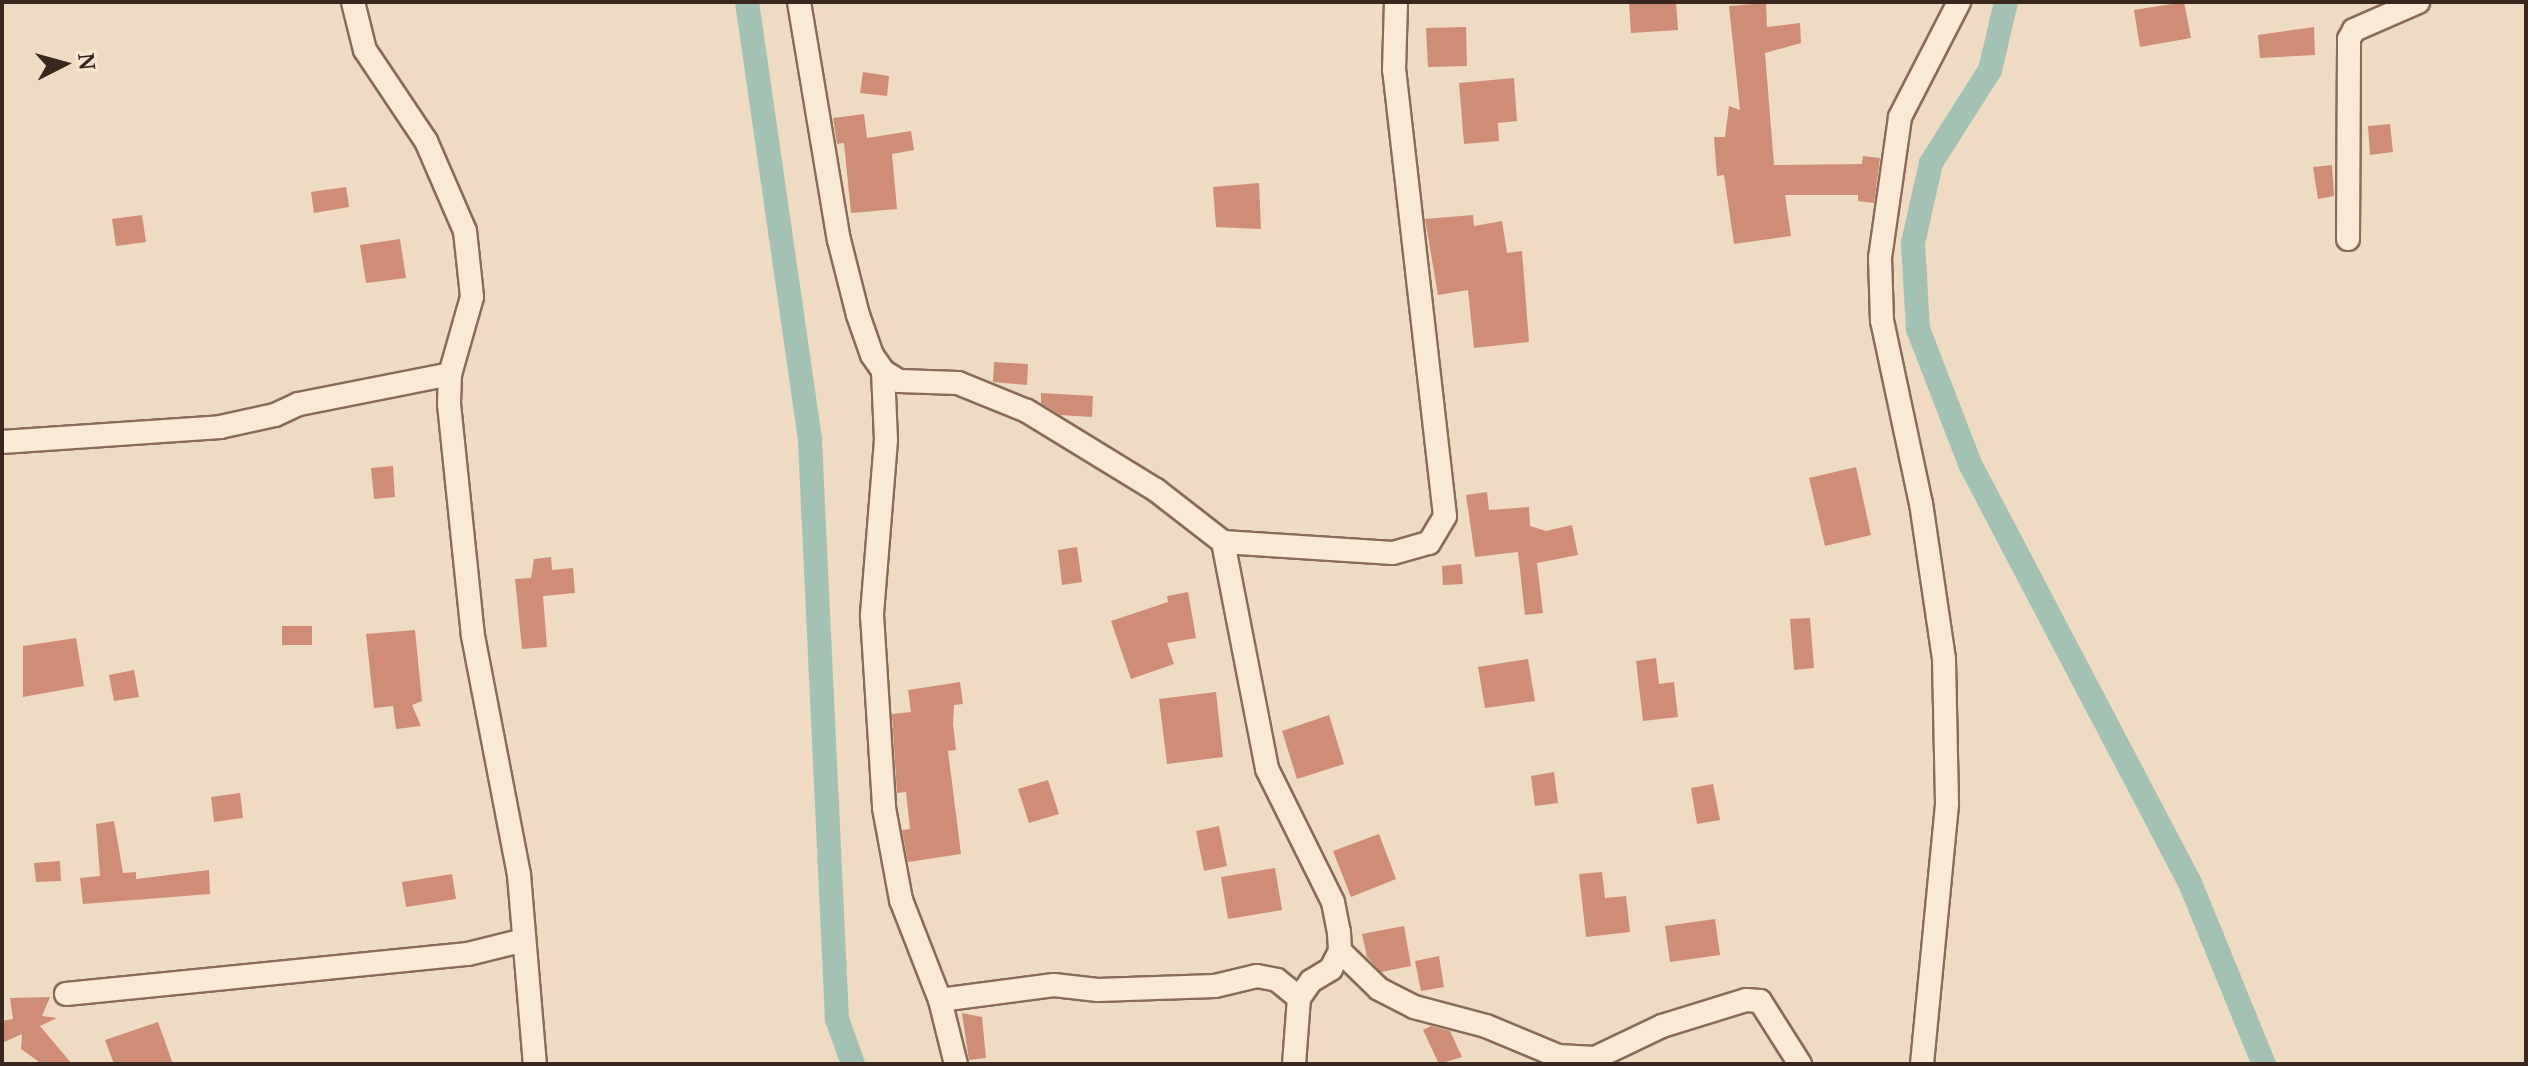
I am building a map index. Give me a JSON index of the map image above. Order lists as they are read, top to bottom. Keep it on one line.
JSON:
{"north":"right"}
